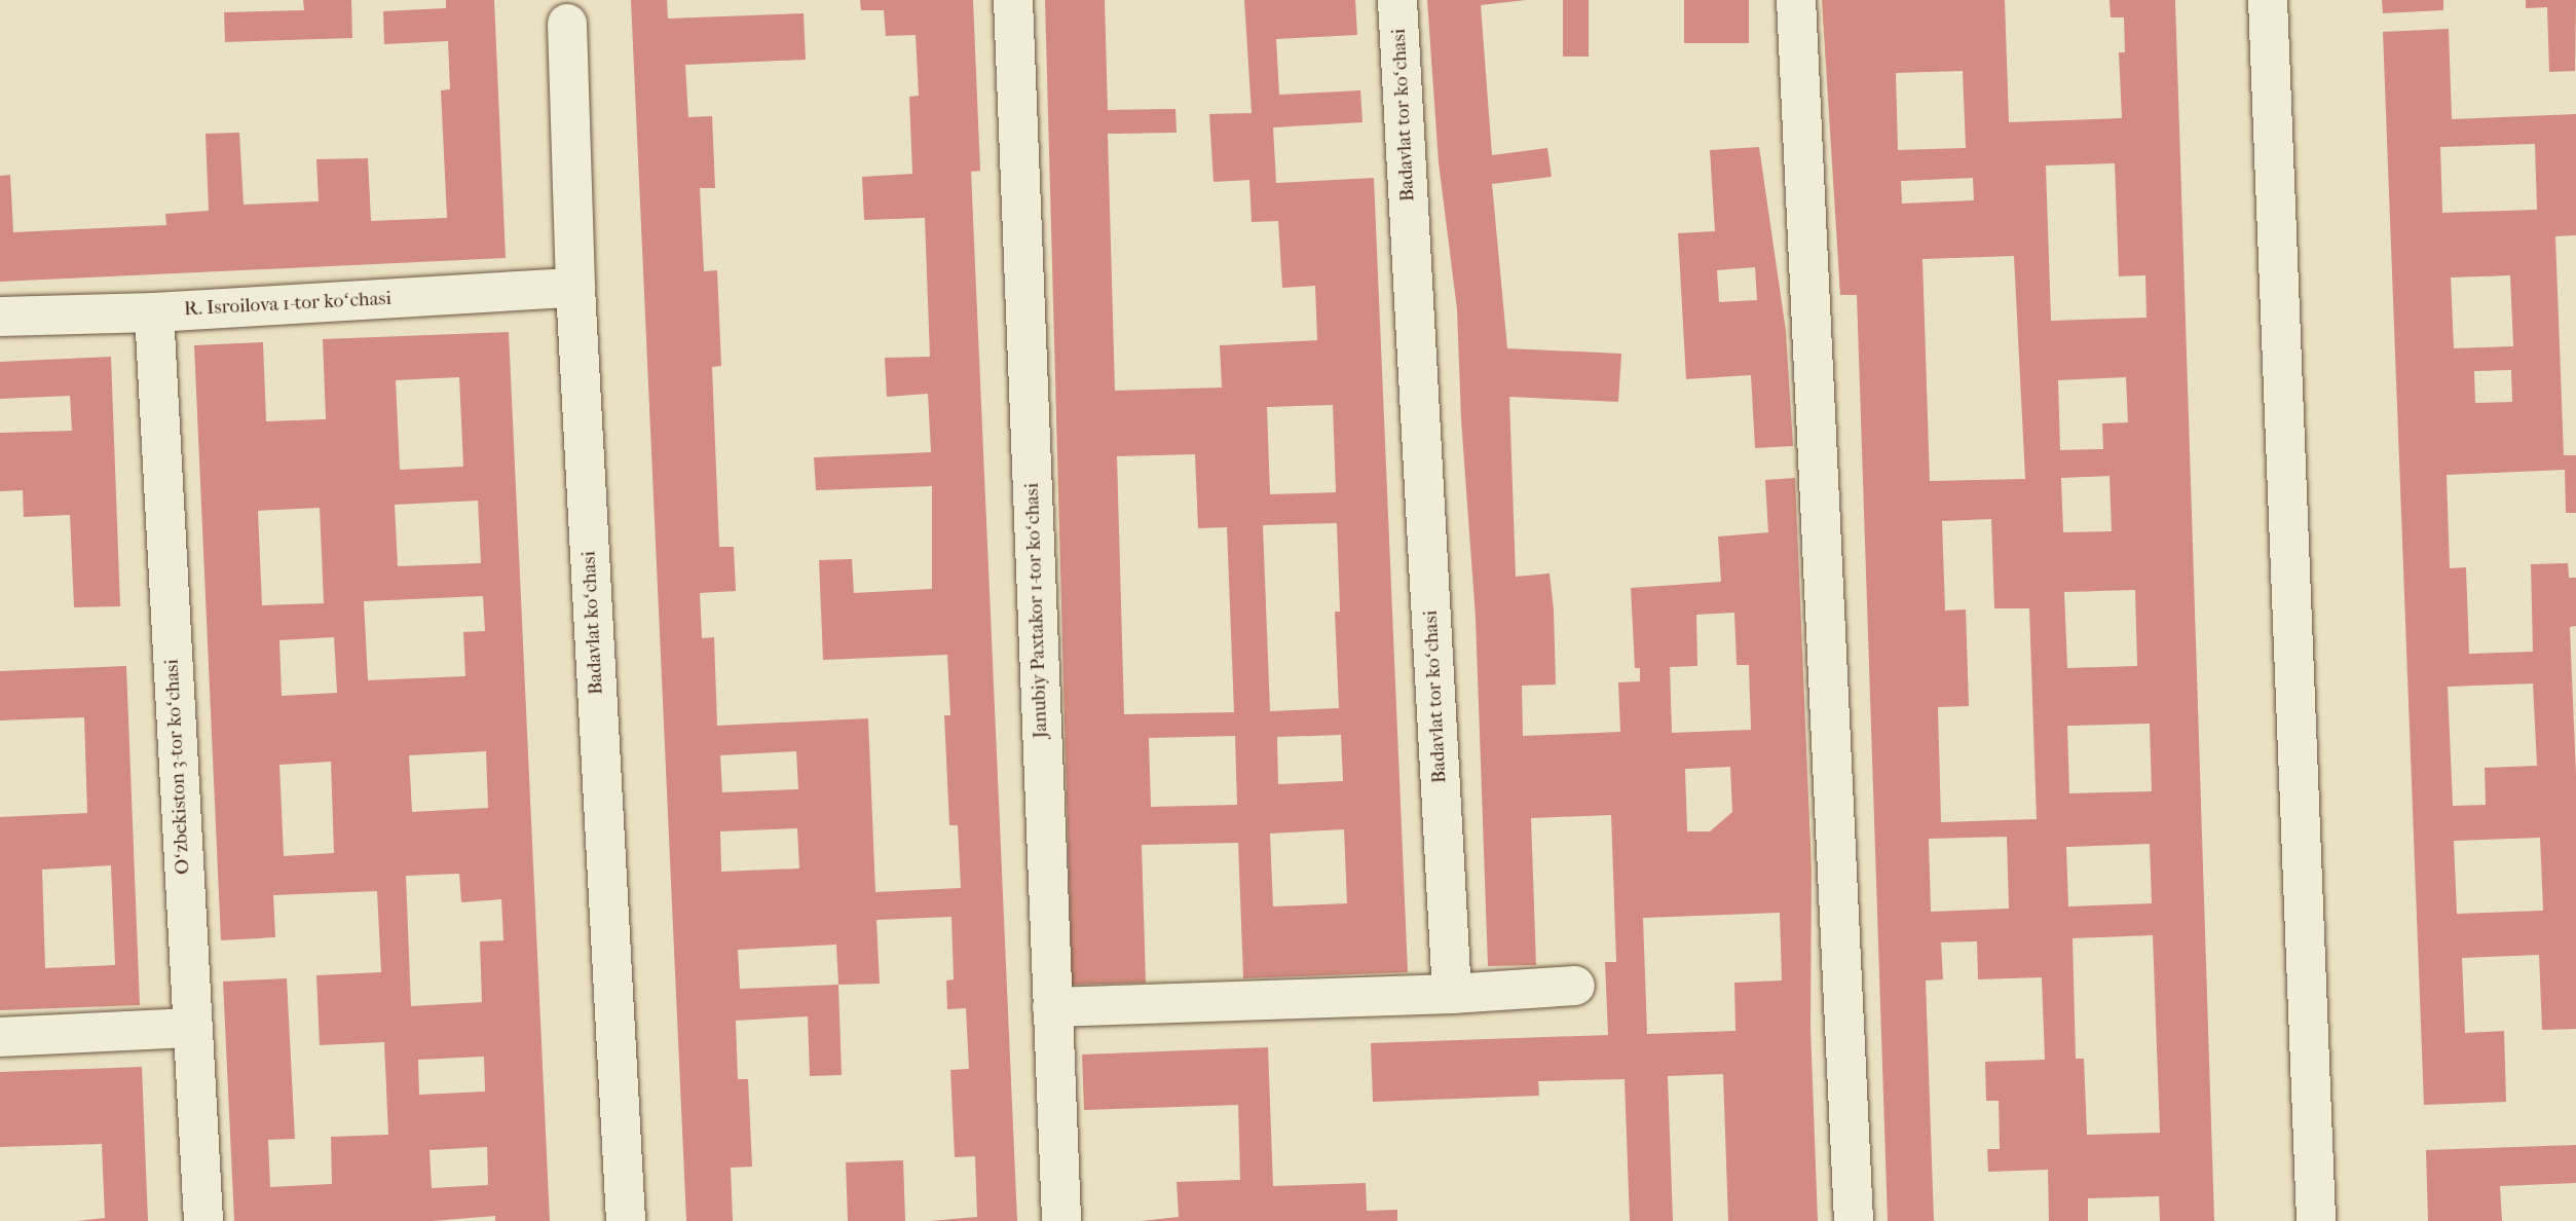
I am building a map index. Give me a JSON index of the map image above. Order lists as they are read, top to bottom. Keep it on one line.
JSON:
{"streets":{"street":["Badavlat tor koʻchasi","R. Isroilova 1-tor koʻchasi","Janubiy Paxtakor 1-tor koʻchasi","Badavlat koʻchasi","Oʻzbekiston 3-tor koʻchasi"]},"crossings":[["R. Isroilova 1-tor koʻchasi","Badavlat koʻchasi"],["R. Isroilova 1-tor koʻchasi","Oʻzbekiston 3-tor koʻchasi"]]}
